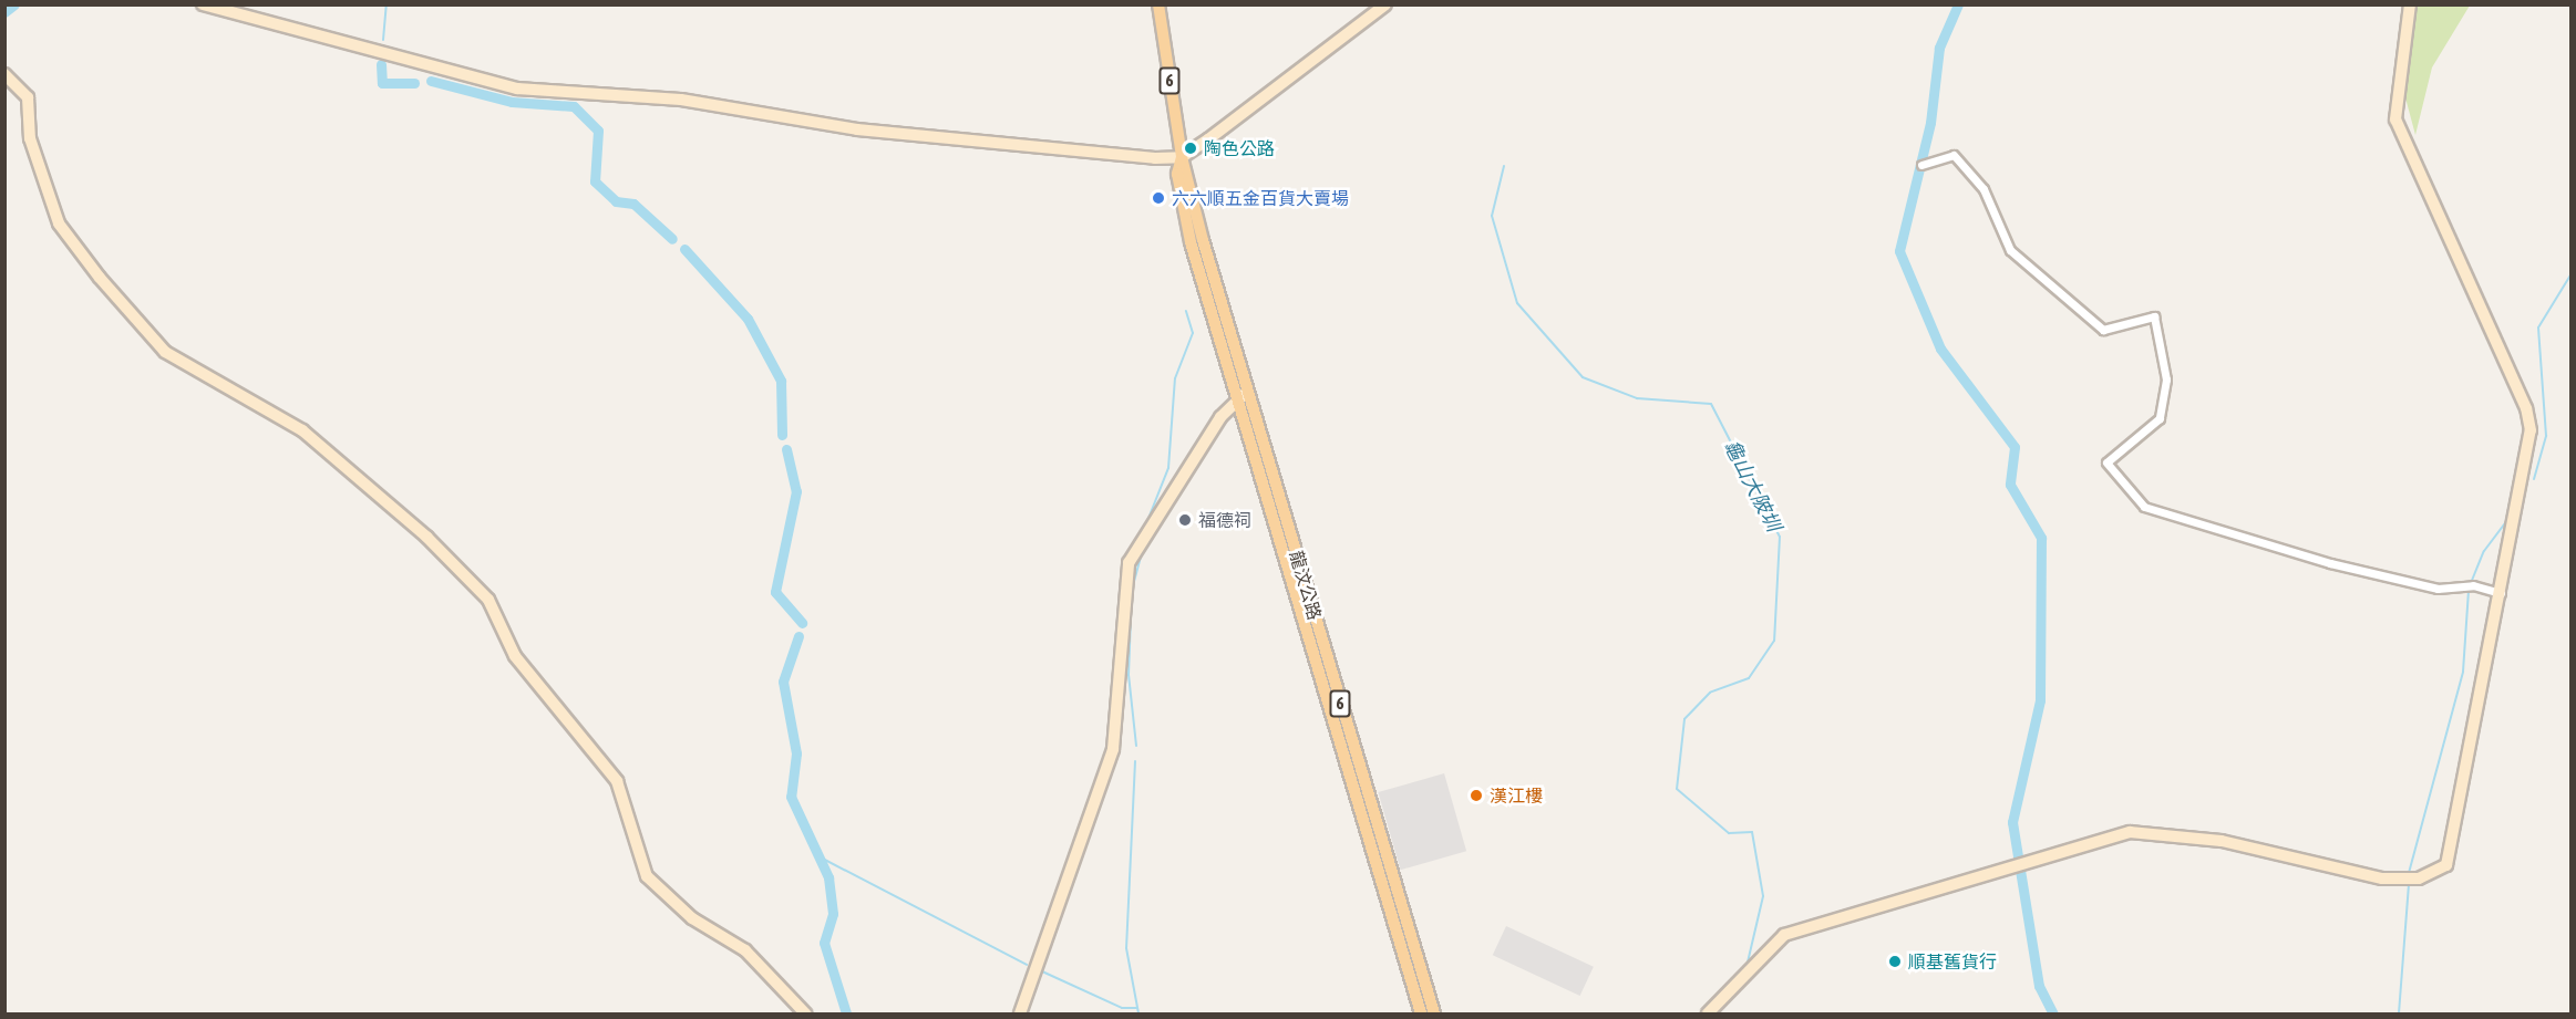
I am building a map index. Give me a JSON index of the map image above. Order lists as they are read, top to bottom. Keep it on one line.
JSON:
{"streets":{"main road":["6","龍汶公路"]},"water":["龜山大陂圳"],"places":["陶色公路","六六順五金百貨大賣場","福德祠","漢江樓","順基舊貨行"]}
